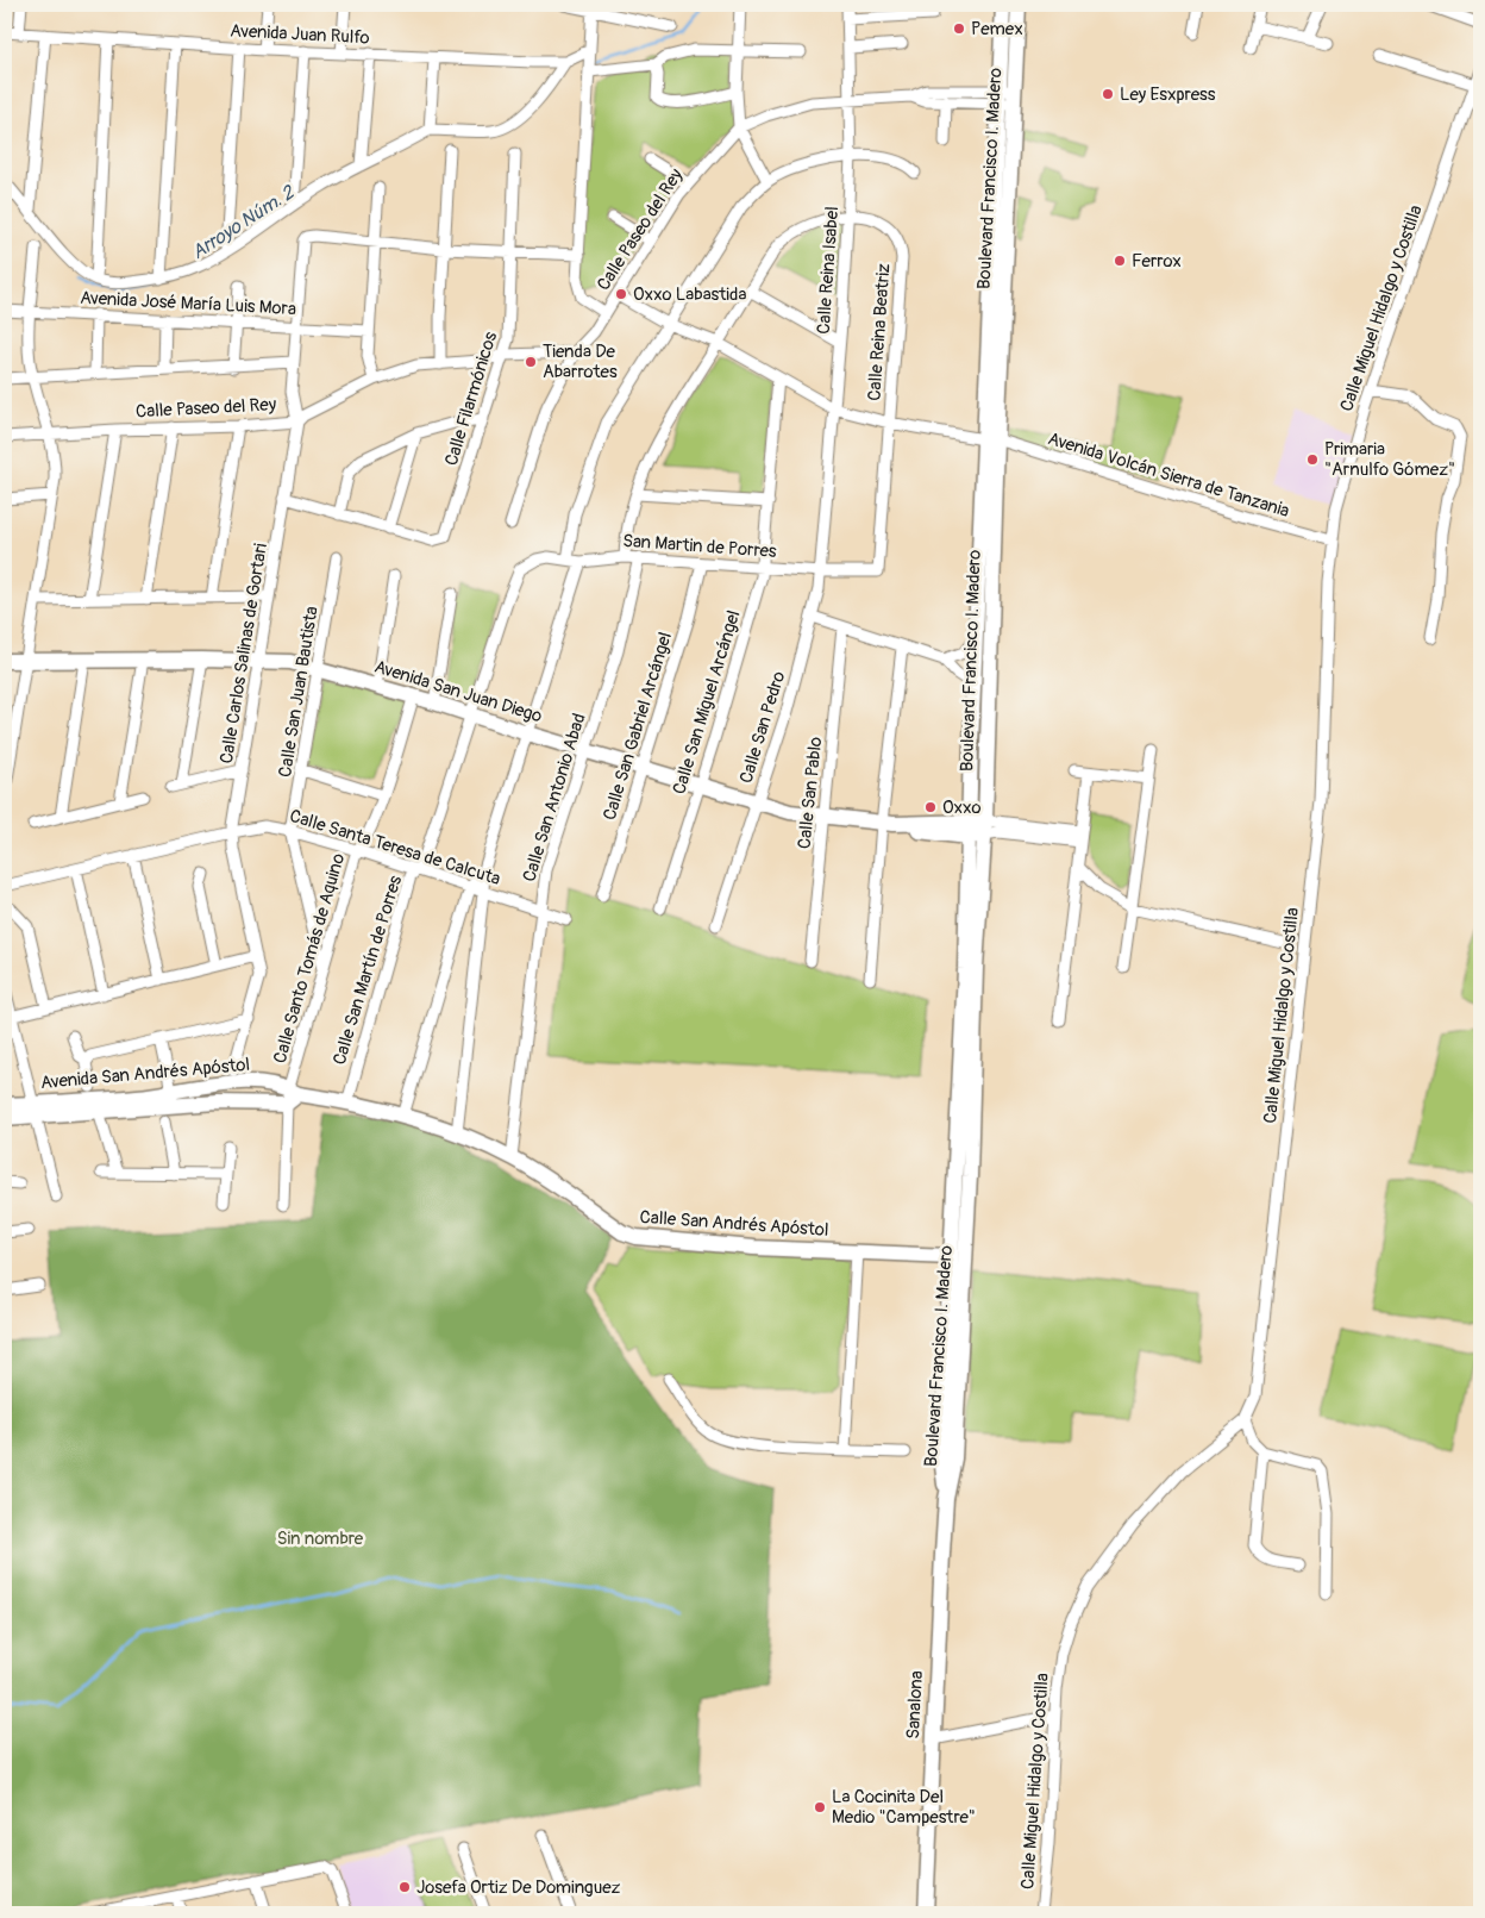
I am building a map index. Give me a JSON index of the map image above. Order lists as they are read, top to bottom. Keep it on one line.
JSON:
{"streets":{"main road":["Boulevard Francisco I. Madero","Avenida San Juan Diego","Avenida San Andrés Apóstol","Calle San Andrés Apóstol","Sanalona"],"street":["Avenida Juan Rulfo","Calle Paseo del Rey","Calle Reina Isabel","Avenida José María Luis Mora","Calle Miguel Hidalgo y Costilla","Calle Reina Beatriz","Calle Filarmónicos","Avenida Volcán Sierra de Tanzania","San Martin de Porres","Calle Carlos Salinas de Gortari","Calle San Juan Bautista","Calle San Miguel Arcángel","Calle San Gabriel Arcángel","Calle San Pedro","Calle San Pablo","Calle San Antonio Abad","Calle Santa Teresa de Calcuta","Calle Santo Tomás de Aquino","Calle San Martín de Porres"]},"crossings":[["Boulevard Francisco I. Madero","Calle Paseo del Rey"],["Boulevard Francisco I. Madero","Avenida Volcán Sierra de Tanzania"],["Boulevard Francisco I. Madero","Avenida San Juan Diego"],["Boulevard Francisco I. Madero","Calle San Andrés Apóstol"],["Boulevard Francisco I. Madero","Sanalona"],["Calle Paseo del Rey","Calle Reina Isabel"],["Calle Paseo del Rey","Calle Filarmónicos"],["Calle Paseo del Rey","Avenida Volcán Sierra de Tanzania"],["Calle Paseo del Rey","Calle Carlos Salinas de Gortari"],["Calle Reina Isabel","Calle Reina Beatriz"],["Calle Reina Isabel","Avenida Volcán Sierra de Tanzania"],["Calle Reina Isabel","Calle San Pedro"],["Avenida José María Luis Mora","Calle Carlos Salinas de Gortari"],["Calle Miguel Hidalgo y Costilla","Avenida Volcán Sierra de Tanzania"],["Calle Reina Beatriz","Avenida Volcán Sierra de Tanzania"],["Calle Reina Beatriz","San Martin de Porres"],["Avenida Volcán Sierra de Tanzania","Calle San Miguel Arcángel"],["San Martin de Porres","Calle San Miguel Arcángel"],["San Martin de Porres","Calle San Gabriel Arcángel"],["San Martin de Porres","Calle San Pedro"],["San Martin de Porres","Calle San Antonio Abad"],["San Martin de Porres","Calle San Martín de Porres"],["Calle Carlos Salinas de Gortari","Avenida San Juan Diego"],["Calle Carlos Salinas de Gortari","Calle Santa Teresa de Calcuta"],["Calle San Juan Bautista","Avenida San Juan Diego"],["Calle San Juan Bautista","Calle Santa Teresa de Calcuta"],["Calle San Juan Bautista","Calle Santo Tomás de Aquino"],["Avenida San Juan Diego","Calle San Miguel Arcángel"],["Avenida San Juan Diego","Calle San Gabriel Arcángel"],["Avenida San Juan Diego","Calle San Pedro"],["Avenida San Juan Diego","Calle San Pablo"],["Avenida San Juan Diego","Calle San Antonio Abad"],["Avenida San Juan Diego","Calle Santo Tomás de Aquino"],["Avenida San Juan Diego","Calle San Martín de Porres"],["Calle San Antonio Abad","Calle Santa Teresa de Calcuta"],["Calle San Antonio Abad","Calle San Andrés Apóstol"],["Calle Santa Teresa de Calcuta","Calle Santo Tomás de Aquino"],["Calle Santa Teresa de Calcuta","Calle San Martín de Porres"],["Calle Santo Tomás de Aquino","Avenida San Andrés Apóstol"],["Calle Santo Tomás de Aquino","Calle San Andrés Apóstol"],["Calle San Martín de Porres","Calle San Andrés Apóstol"],["Avenida San Andrés Apóstol","Calle San Andrés Apóstol"]],"water":["Arroyo Núm. 2"],"parks":["Sin nombre"],"places":["Pemex","Ley Esxpress","Ferrox","Oxxo Labastida","Tienda De Abarrotes","Primaria \"Arnulfo Gómez\"","Oxxo","La Cocinita Del Medio \"Campestre\"","Josefa Ortiz De Dominguez"]}
